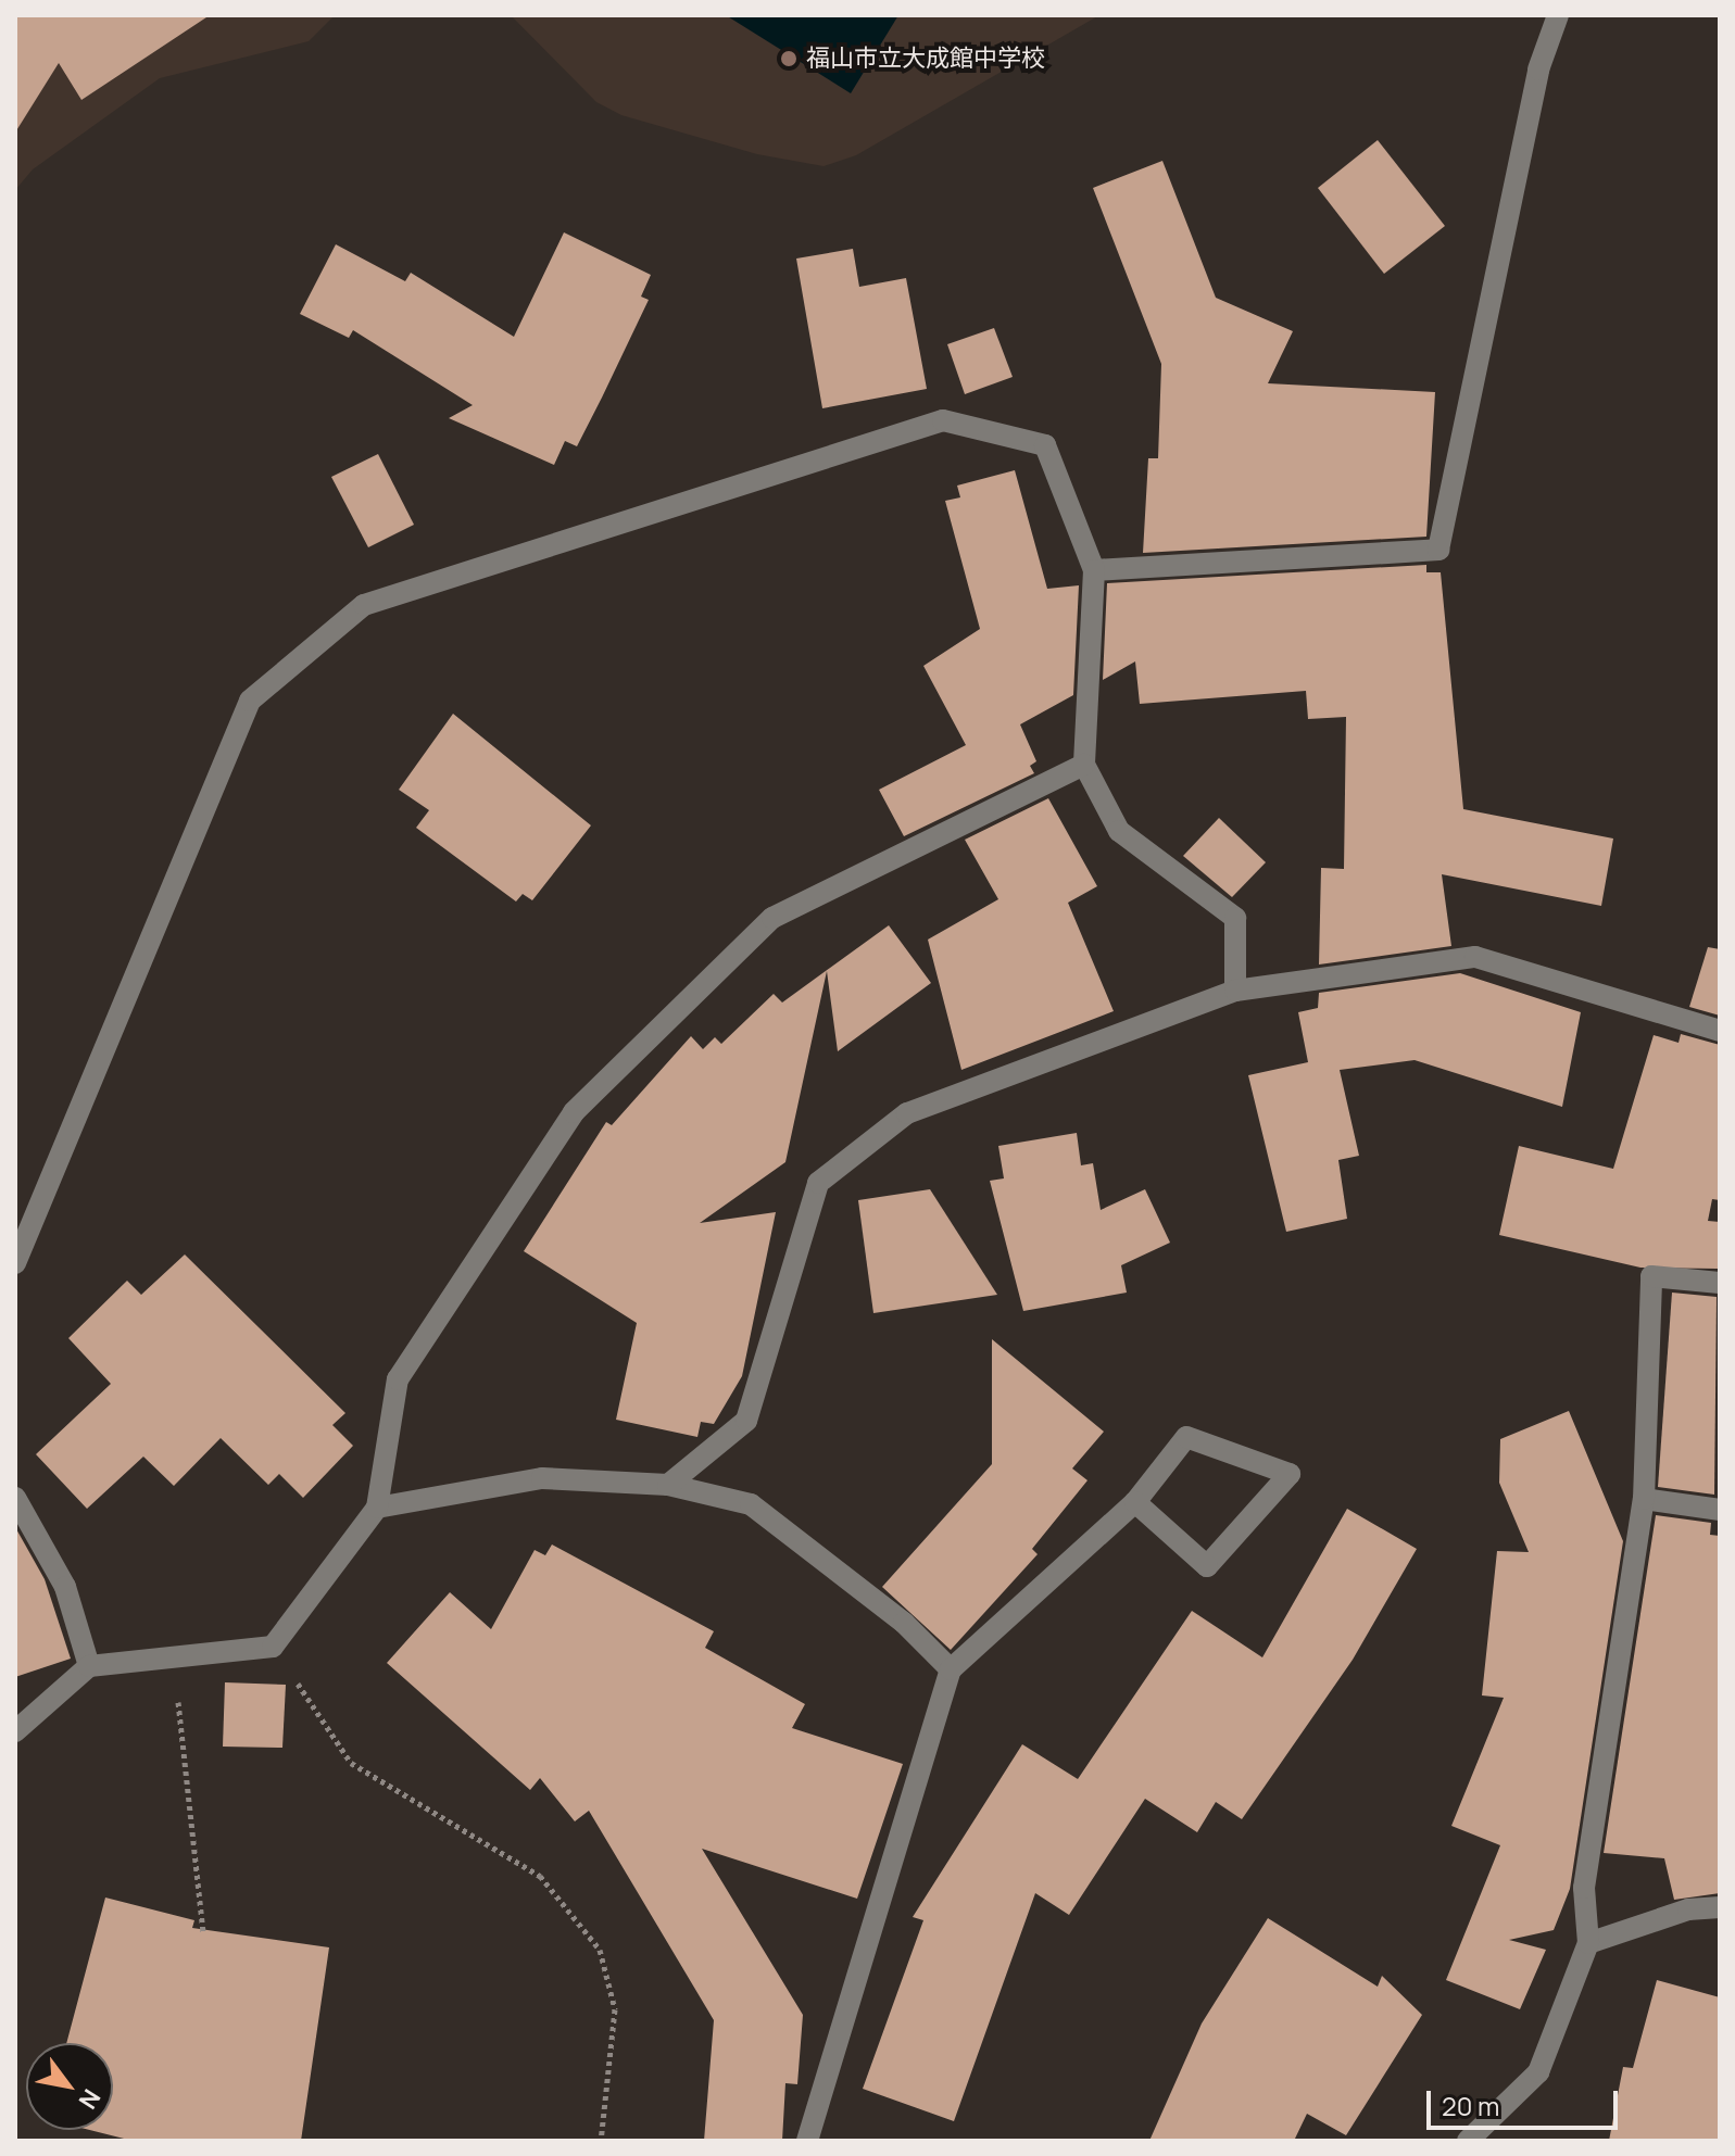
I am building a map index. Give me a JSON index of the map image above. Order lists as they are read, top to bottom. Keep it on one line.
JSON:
{"places":["福山市立大成館中学校"],"scale_bar":"20 m","north":"bottom right"}
